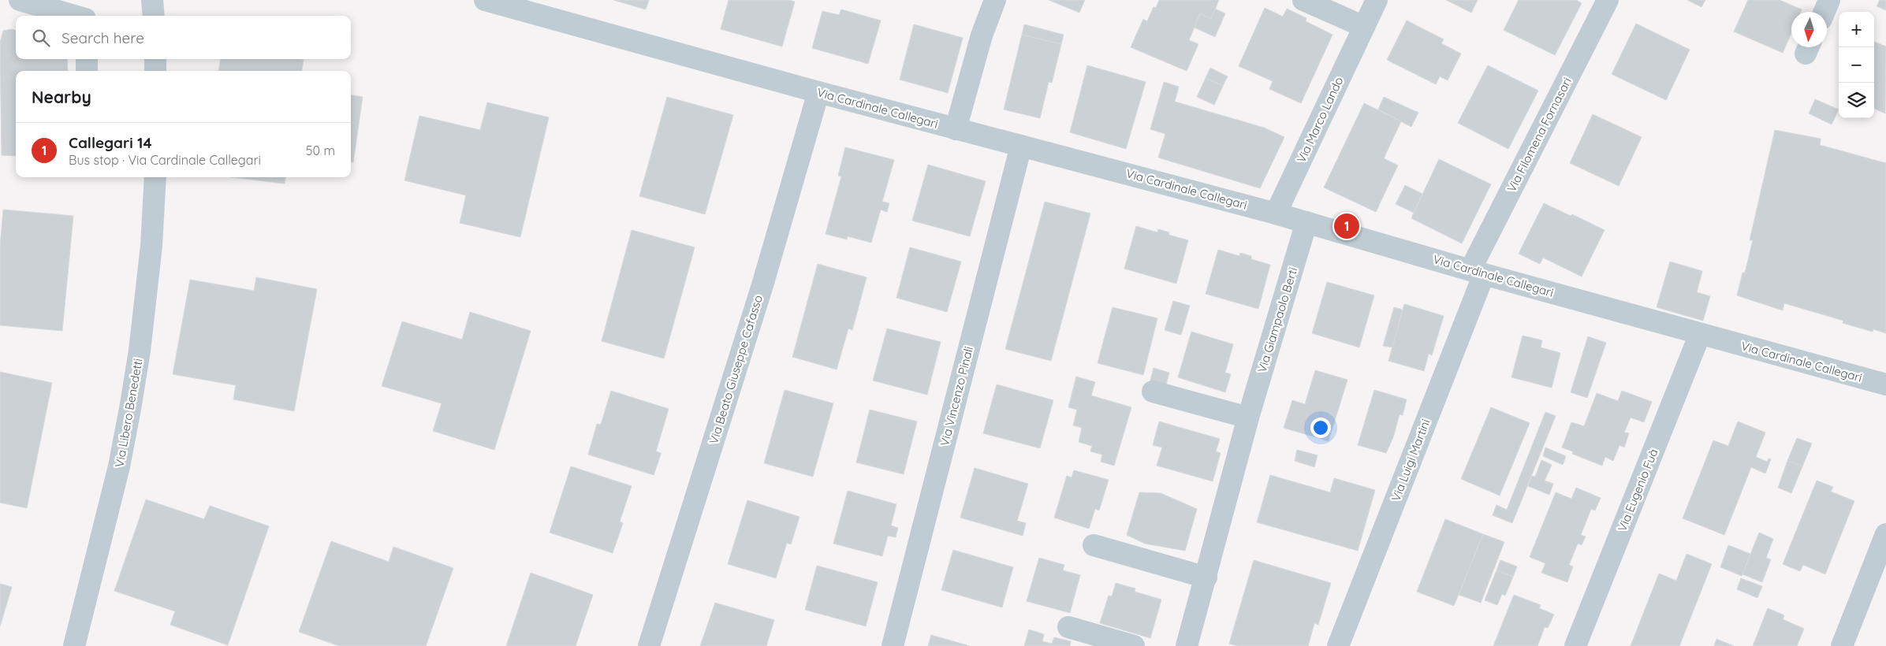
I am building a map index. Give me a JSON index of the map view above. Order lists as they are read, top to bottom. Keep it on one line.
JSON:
{"streets":{"street":["Via Cardinale Callegari","Via Marco Lando","Via Filomena Fornasari","Via Giampaolo Berti","Via Beato Giuseppe Cafasso","Via Vincenzo Pinali","Via Libero Benedetti","Via Luigi Martini","Via Eugenio Fuà"]},"crossings":[["Via Cardinale Callegari","Via Marco Lando"],["Via Cardinale Callegari","Via Filomena Fornasari"],["Via Cardinale Callegari","Via Giampaolo Berti"],["Via Cardinale Callegari","Via Beato Giuseppe Cafasso"],["Via Cardinale Callegari","Via Vincenzo Pinali"],["Via Cardinale Callegari","Via Luigi Martini"],["Via Cardinale Callegari","Via Eugenio Fuà"],["Via Filomena Fornasari","Via Luigi Martini"]],"north":"bottom","page":{"map_buttons":["+","−"],"search":"Search here","heading":"Nearby","list":[{"mark":"1","name":"Callegari 14","note":"Bus stop · Via Cardinale Callegari","value":"50 m"}],"pins":"1"}}
